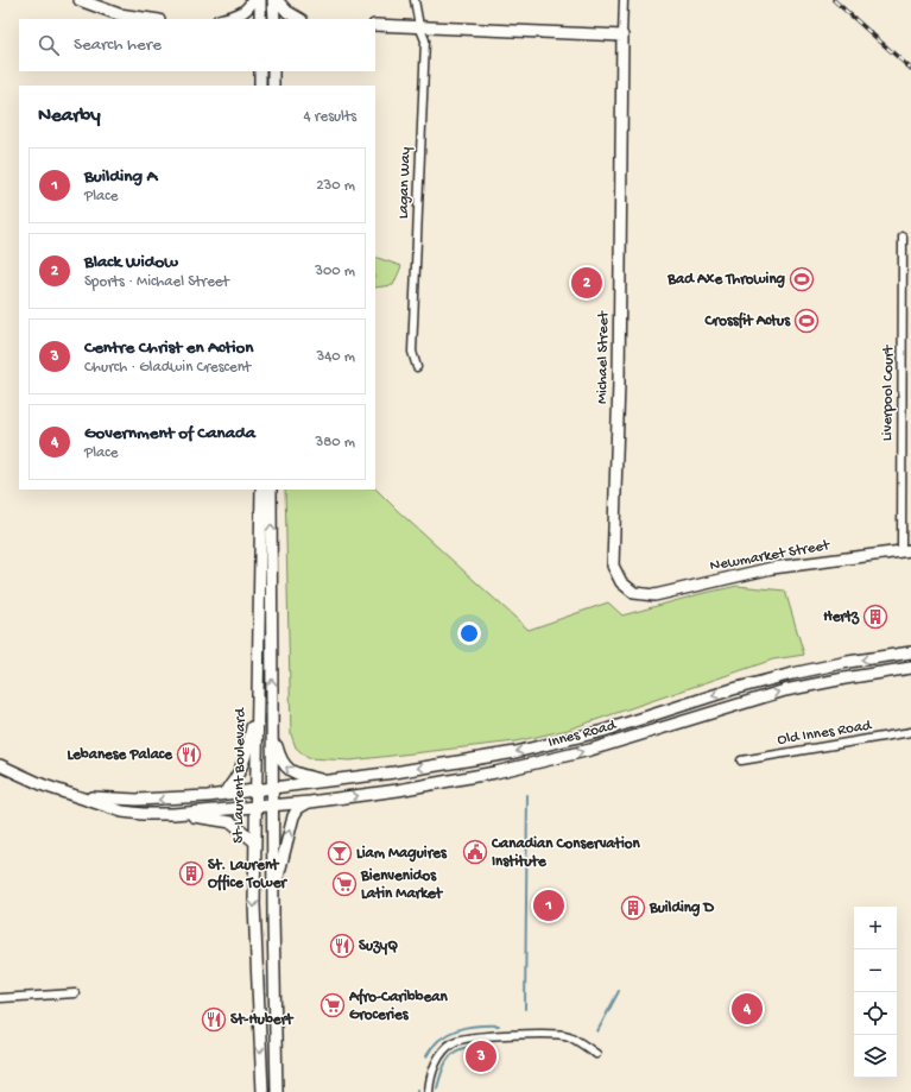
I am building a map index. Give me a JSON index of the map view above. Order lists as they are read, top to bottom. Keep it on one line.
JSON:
{"streets":{"main road":["Michael Street","Newmarket Street","Innes Road","St-Laurent Boulevard"],"street":["Lagan Way","Liverpool Court","Old Innes Road"]},"crossings":[["Michael Street","Newmarket Street"],["Liverpool Court","Newmarket Street"],["Innes Road","St-Laurent Boulevard"]],"places":{"sports":["Bad Axe Throwing","Crossfit Actus"],"building":["Hertz","St. Laurent Office Tower","Building D"],"restaurant":["Lebanese Palace","SuzyQ","St-Hubert"],"public building":["Canadian Conservation Institute"],"bar":["Liam Maguires"],"supermarket":["Bienvenidos Latin Market","Afro-Caribbean Groceries"]},"page":{"search":"Search here","heading":["Nearby","4 results"],"list":[{"mark":"1","name":"Building A","note":"Place","value":"230 m"},{"mark":"2","name":"Black Widow","note":"Sports · Michael Street","value":"300 m"},{"mark":"3","name":"Centre Christ en Action","note":"Church · Gladwin Crescent","value":"340 m"},{"mark":"4","name":"Government of Canada","note":"Place","value":"380 m"}],"pins":["2","1","4","3"],"map_buttons":["+","−"]}}
